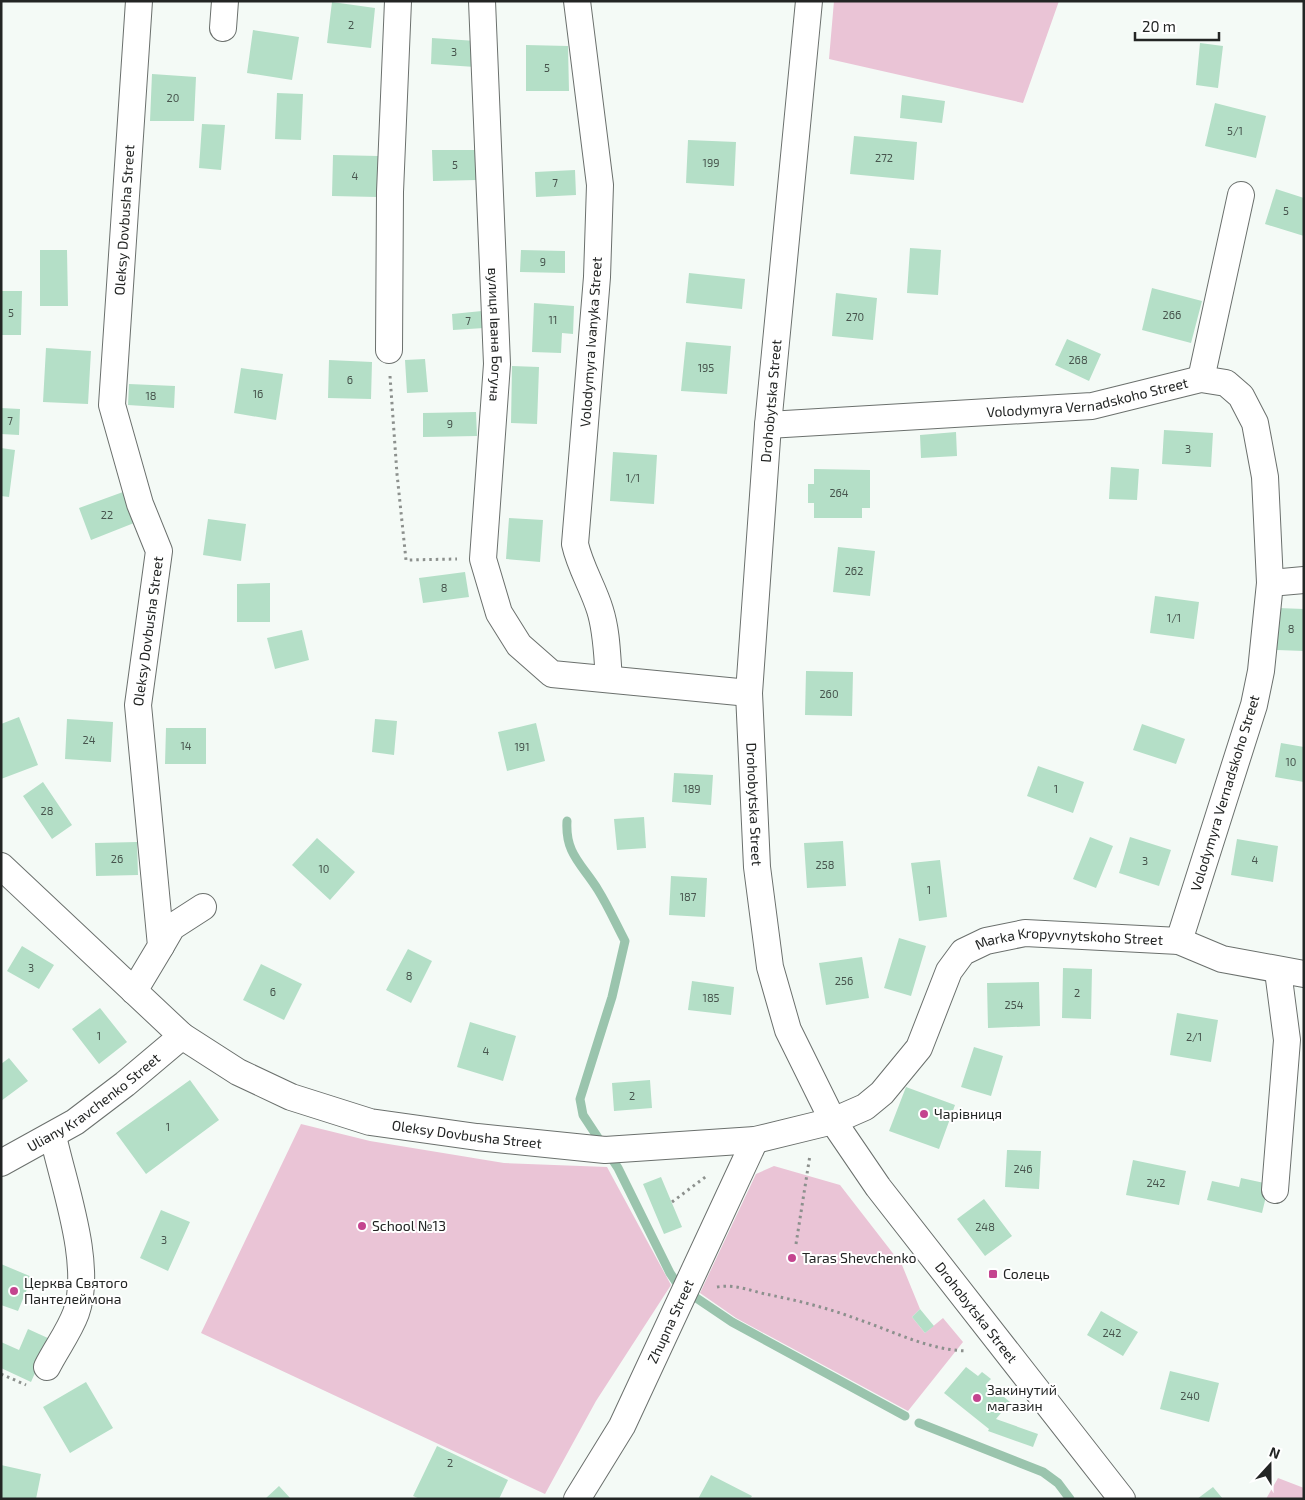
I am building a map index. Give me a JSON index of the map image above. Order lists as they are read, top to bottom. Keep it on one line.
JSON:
{"streets":{"street":["Oleksy Dovbusha Street","вулиця Івана Богуна","Volodymyra Ivanyka Street","Volodymyra Vernadskoho Street","Drohobytska Street","Marka Kropyvnytskoho Street","Uliany Kravchenko Street","Zhupna Street"]},"crossings":[["Oleksy Dovbusha Street","Drohobytska Street"],["Oleksy Dovbusha Street","Marka Kropyvnytskoho Street"],["Oleksy Dovbusha Street","Uliany Kravchenko Street"],["Oleksy Dovbusha Street","Zhupna Street"],["вулиця Івана Богуна","Volodymyra Ivanyka Street"],["Volodymyra Vernadskoho Street","Drohobytska Street"],["Volodymyra Vernadskoho Street","Marka Kropyvnytskoho Street"],["Drohobytska Street","Marka Kropyvnytskoho Street"]],"places":{"other":["Чарівниця","School №13","Taras Shevchenko","Церква Святого Пантелеймона","Закинутий магазин"],"transit":["Солець"]},"house_numbers":["2","3","5","20","5/1","272","199","5","4","7","5","9","5","266","270","11","7","268","195","6","16","18","7","9","3","1/1","264","22","262","8","1/1","8","260","24","14","191","10","189","1","28","26","4","3","258","10","1","187","3","8","256","6","2","185","254","1","2/1","4","2","1","246","242","248","3","242","240","2"],"scale_bar":"20 m","north":"top"}
